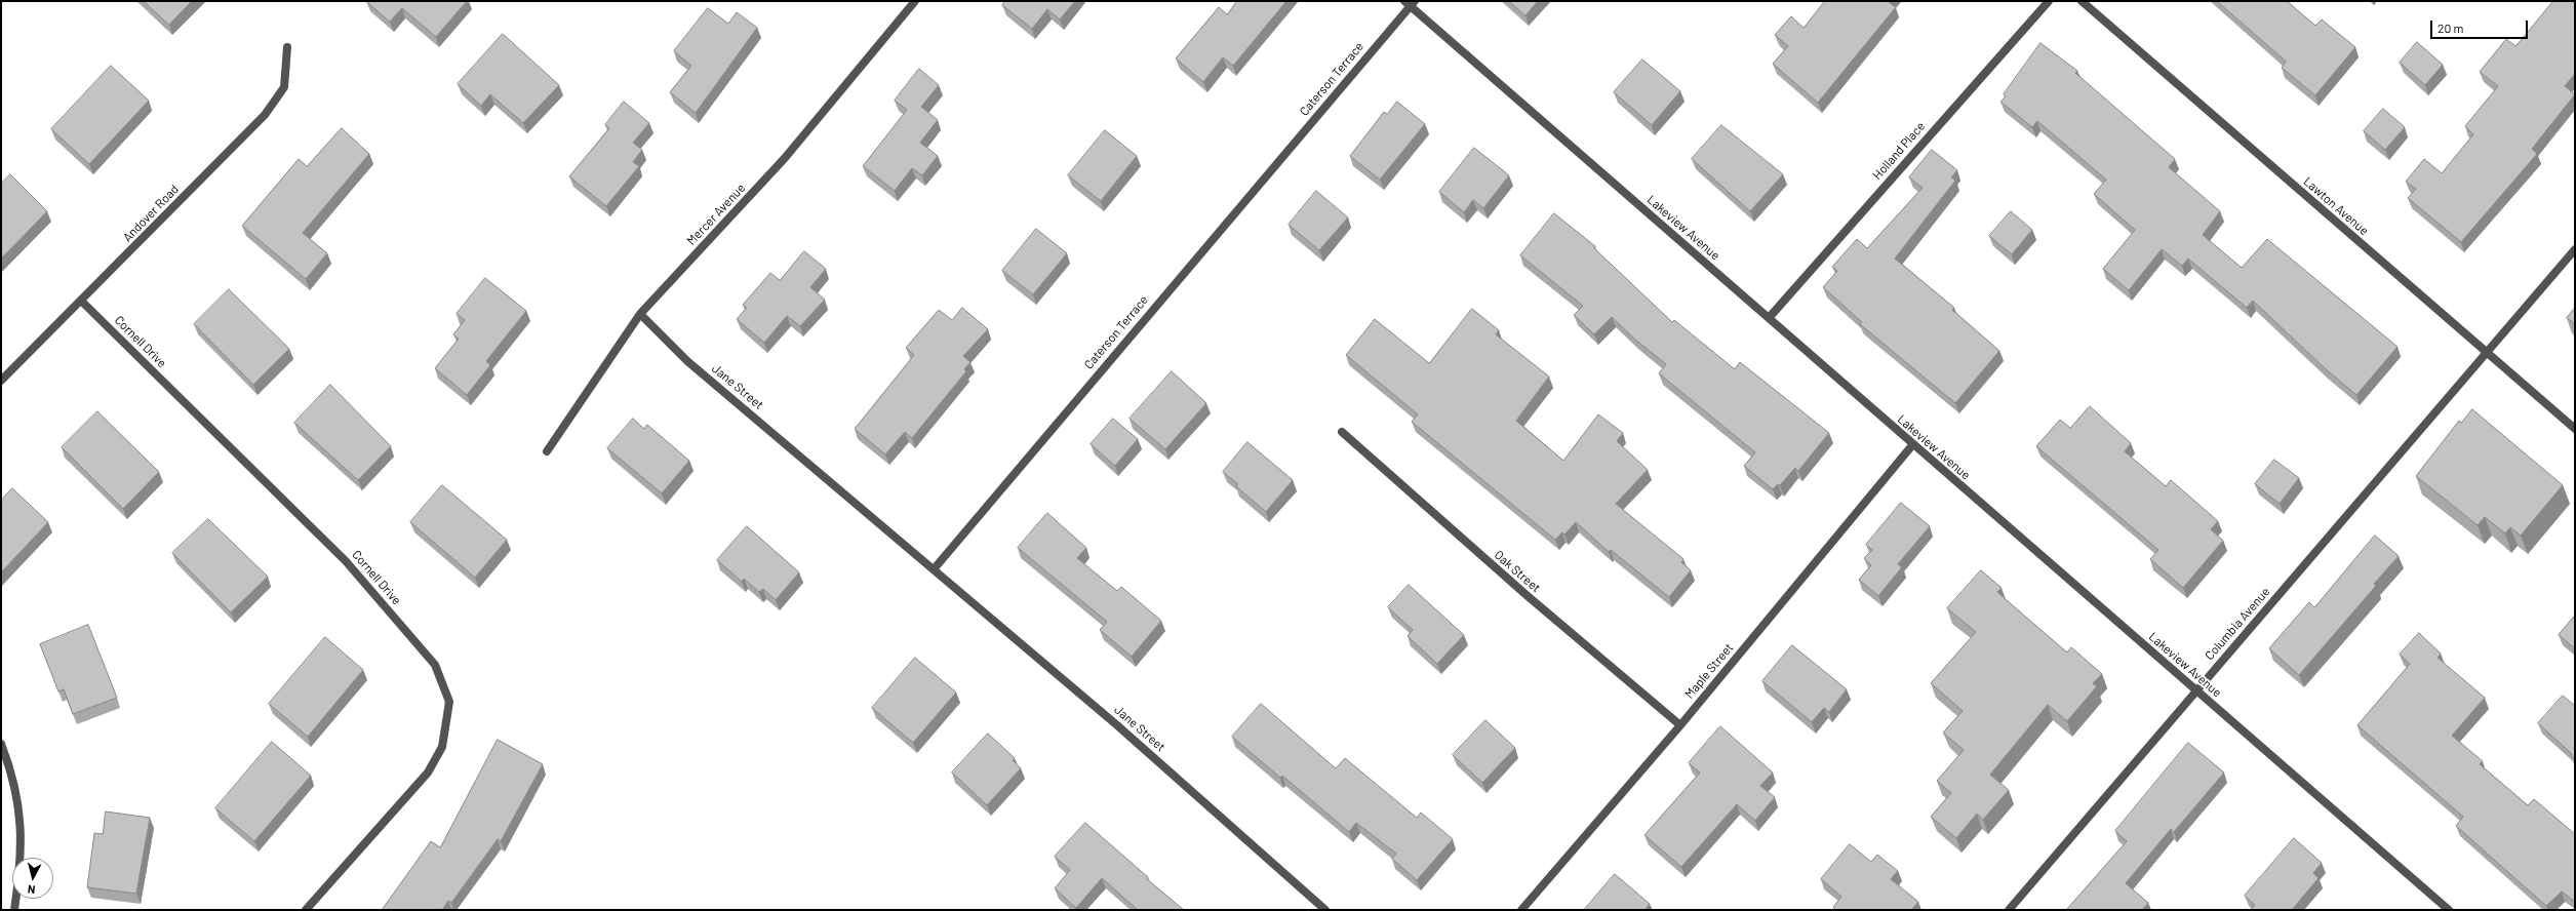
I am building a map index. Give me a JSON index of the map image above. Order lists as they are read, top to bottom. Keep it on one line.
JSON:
{"streets":{"street":["Caterson Terrace","Holland Place","Lawton Avenue","Andover Road","Mercer Avenue","Lakeview Avenue","Cornell Drive","Jane Street","Oak Street","Columbia Avenue","Maple Street"]},"crossings":[["Caterson Terrace","Lakeview Avenue"],["Caterson Terrace","Jane Street"],["Holland Place","Lakeview Avenue"],["Lawton Avenue","Columbia Avenue"],["Andover Road","Cornell Drive"],["Mercer Avenue","Jane Street"],["Lakeview Avenue","Columbia Avenue"],["Lakeview Avenue","Maple Street"],["Oak Street","Maple Street"]],"scale_bar":"20 m","north":"bottom"}
